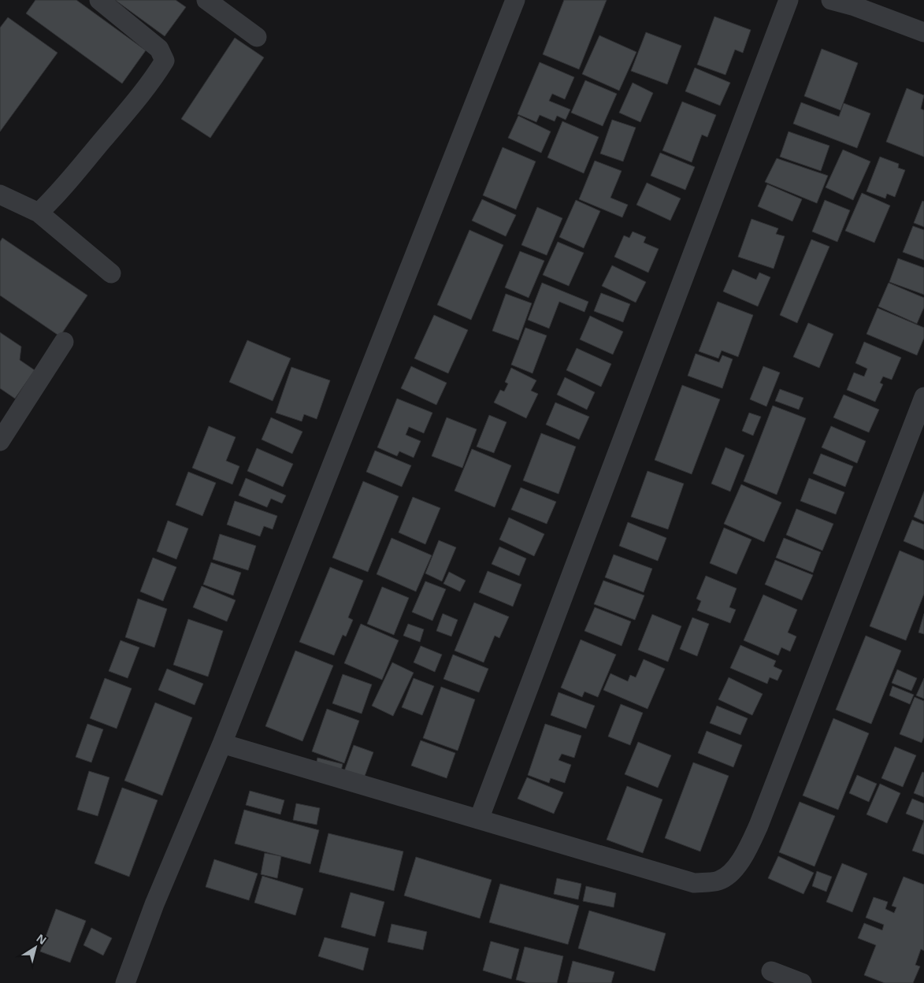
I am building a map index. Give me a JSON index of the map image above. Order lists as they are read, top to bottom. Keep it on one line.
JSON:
{"north":"top right"}
